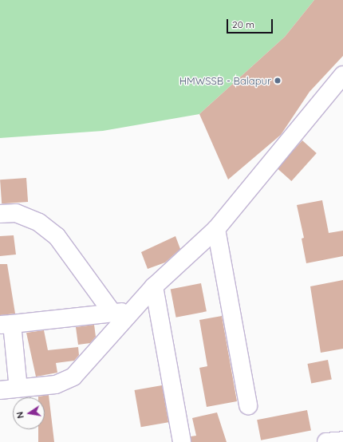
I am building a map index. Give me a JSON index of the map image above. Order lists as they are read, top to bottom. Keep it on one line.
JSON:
{"places":["HMWSSB - Balapur"],"scale_bar":"20 m","north":"left"}
